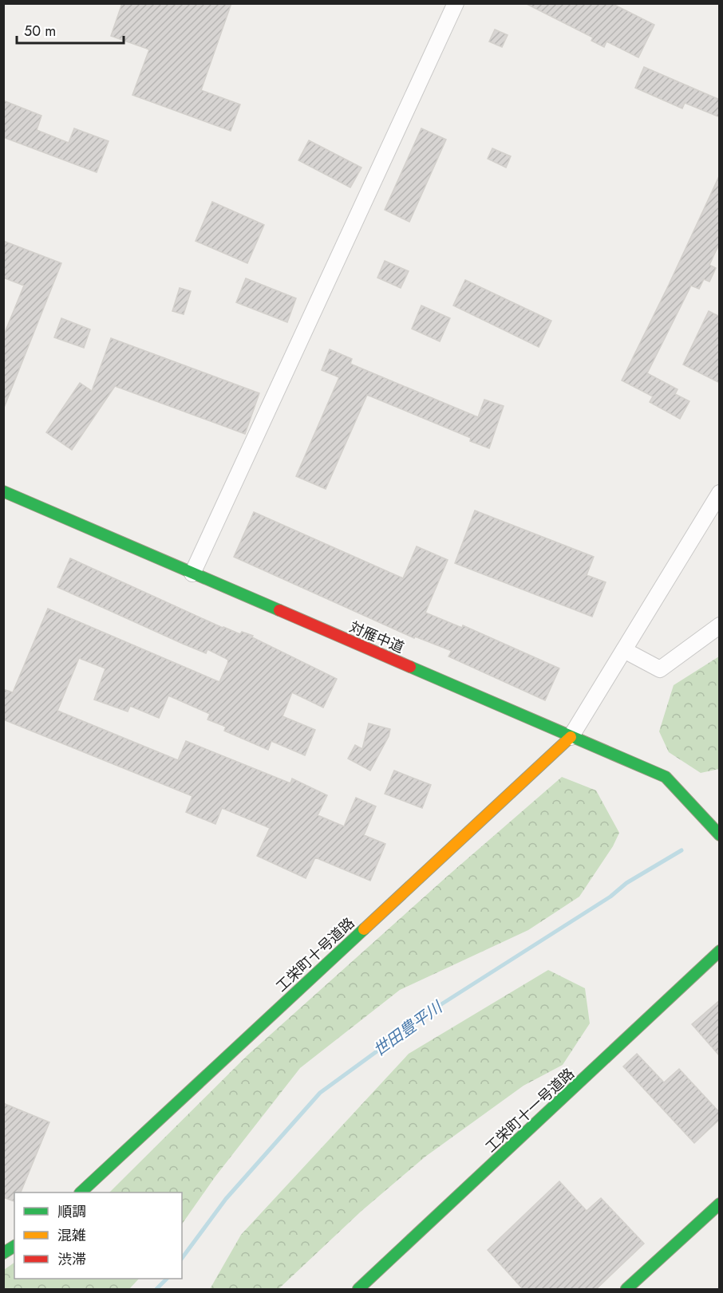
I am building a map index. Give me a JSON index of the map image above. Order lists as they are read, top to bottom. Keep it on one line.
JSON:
{"streets":{"street":["対雁中道","工栄町十号道路","工栄町十一号道路"]},"crossings":[["対雁中道","工栄町十号道路"]],"water":["世田豊平川"],"legend":["順調","混雑","渋滞"],"scale_bar":"50 m"}
